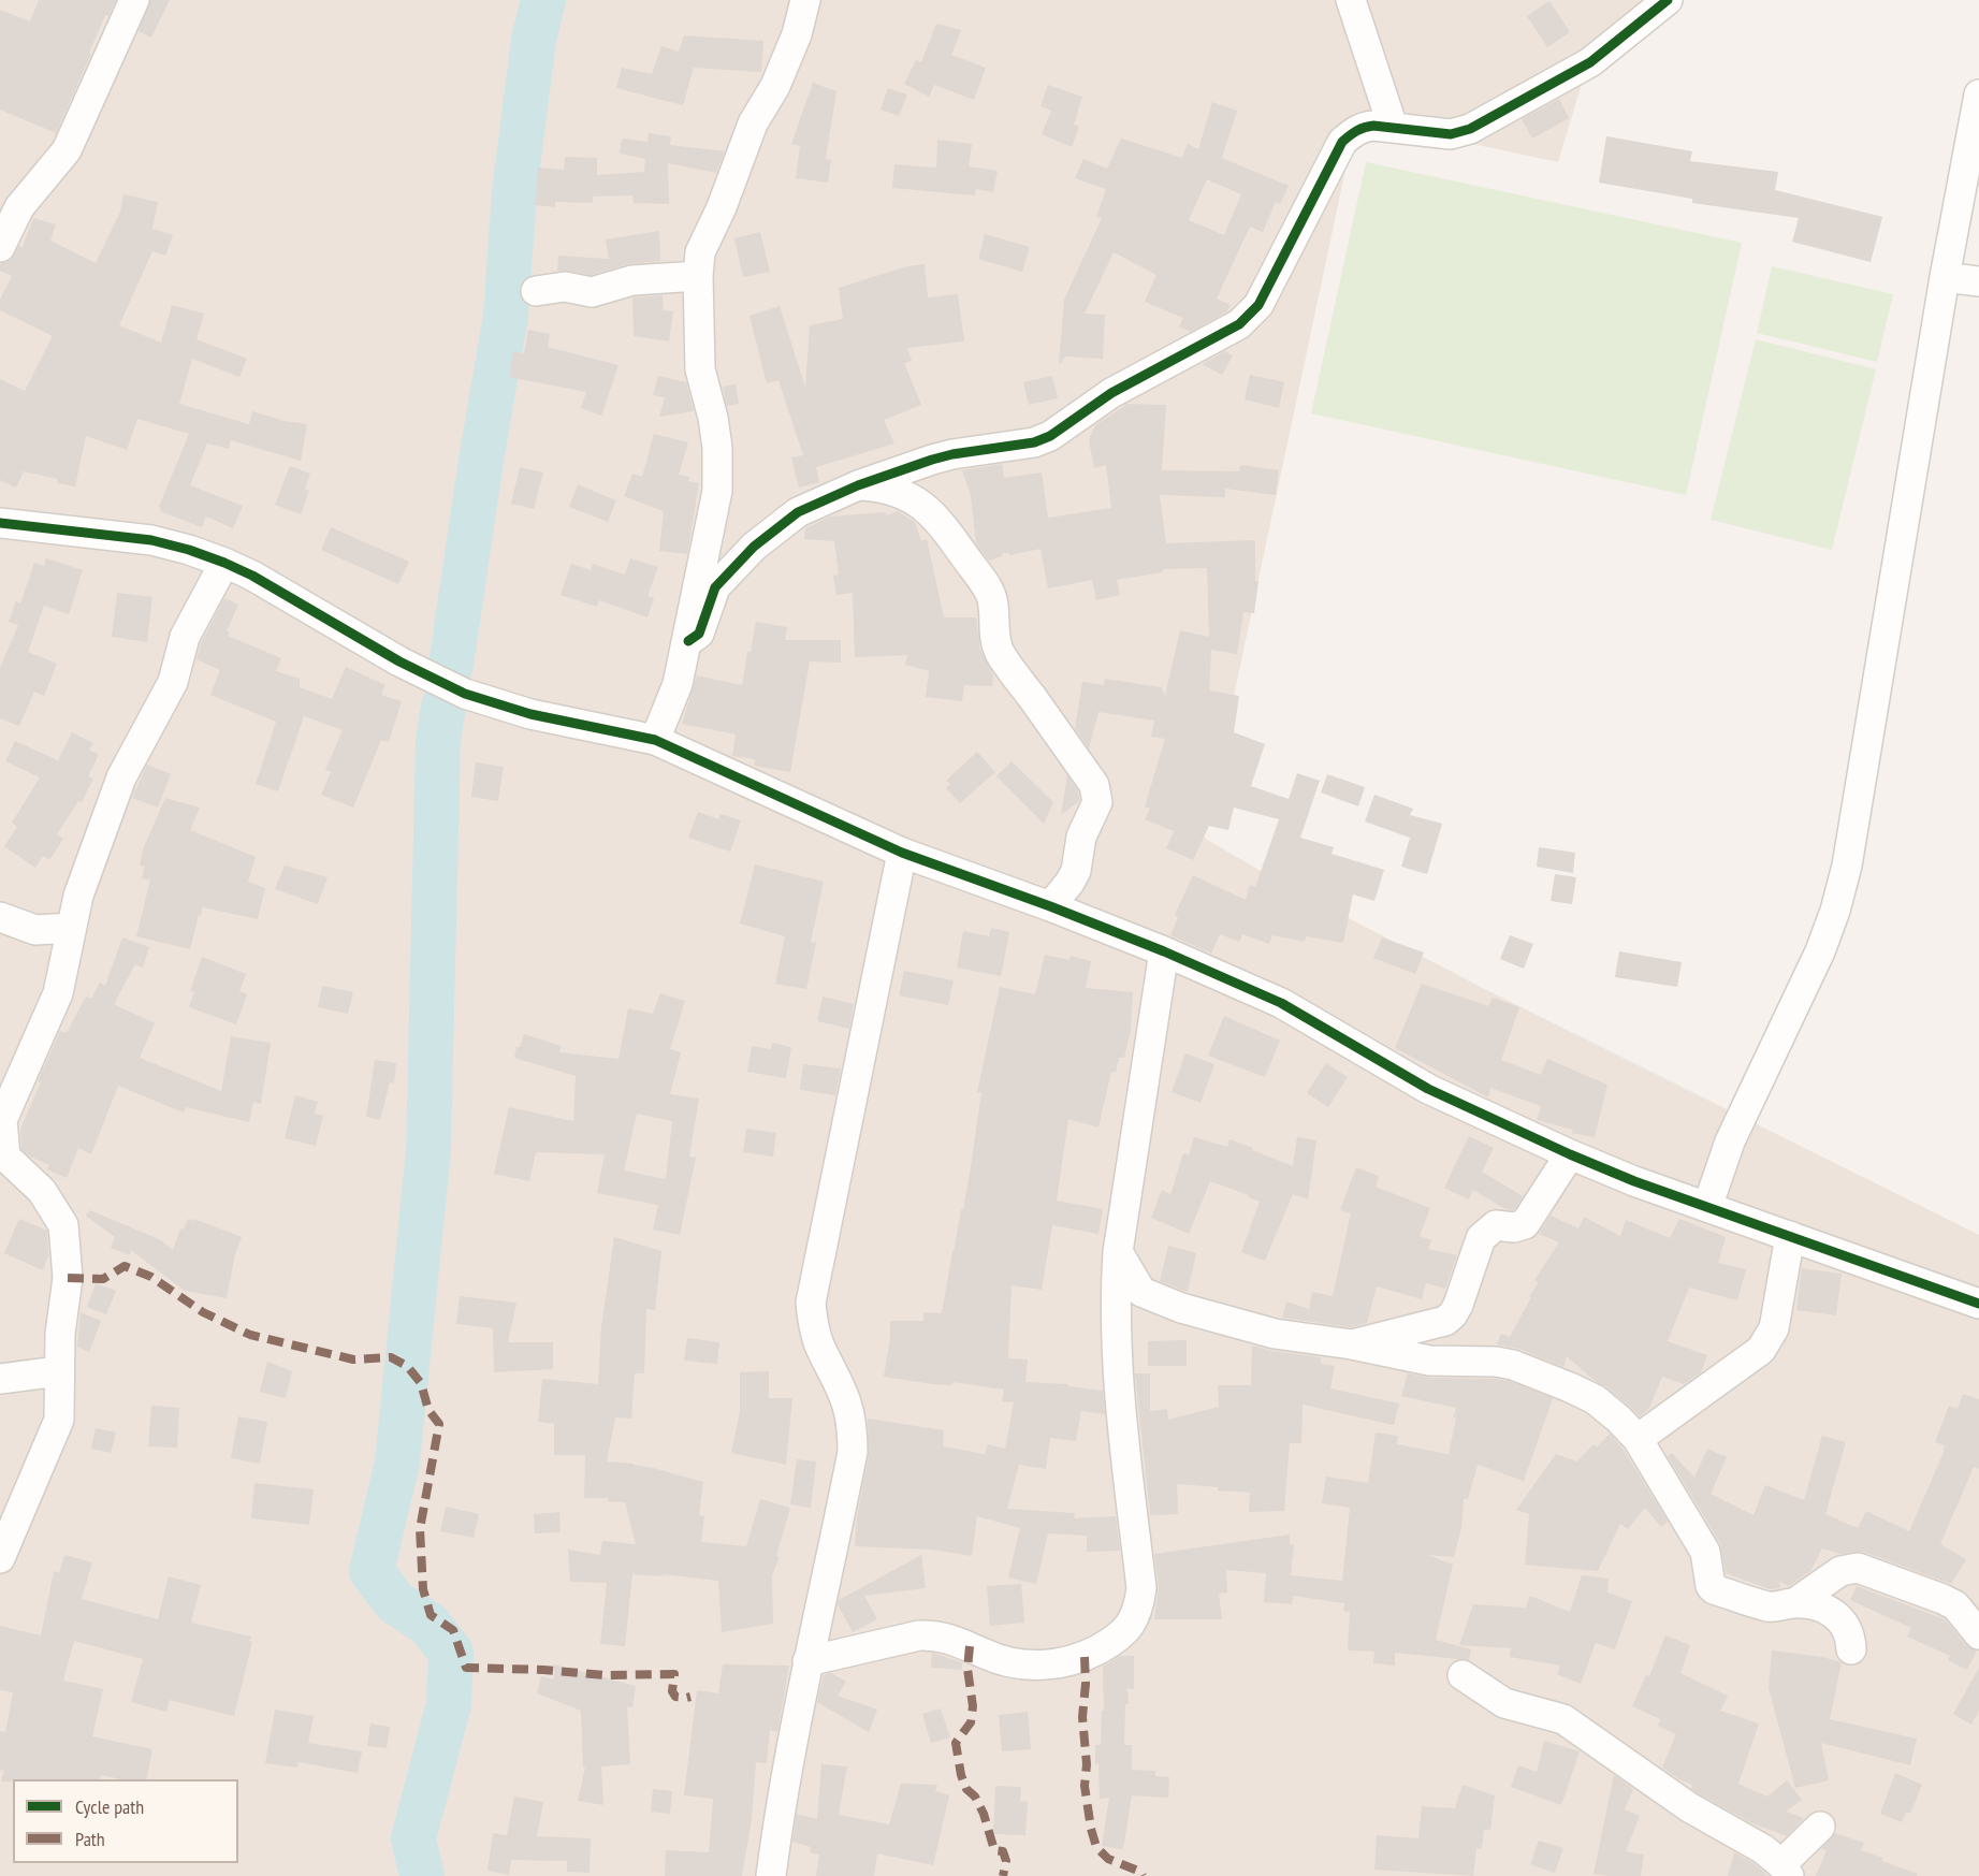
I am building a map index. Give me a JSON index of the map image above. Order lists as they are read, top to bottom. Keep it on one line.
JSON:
{"legend":["Cycle path","Path"]}
